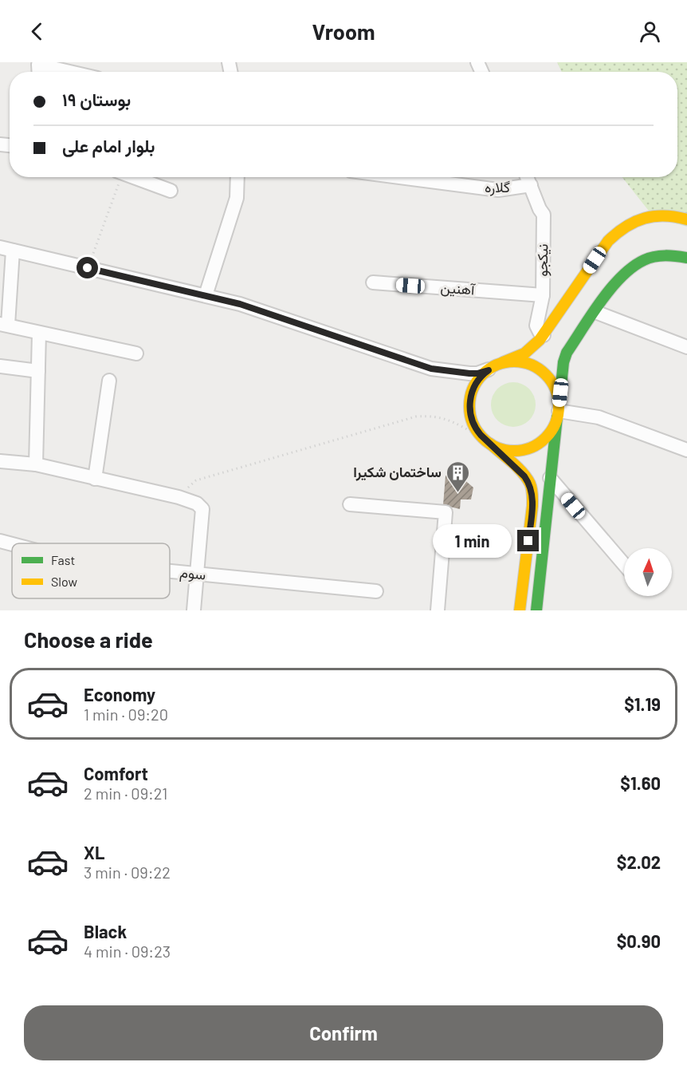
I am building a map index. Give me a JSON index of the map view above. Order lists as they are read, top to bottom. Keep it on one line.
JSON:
{"streets":{"street":["گلاره","نیکجو","آهنین","سوم"]},"crossings":[["گلاره","نیکجو"],["نیکجو","آهنین"]],"places":{"building":["ساختمان شکیرا"]},"legend":["Fast","Slow"],"north":"top","page":{"header":"Vroom","banner":["بوستان ۱۹","بلوار امام علی"],"bubble":"1 min","heading":"Choose a ride","list":[{"name":"Economy","note":"1 min · 09:20","value":"$1.19"},{"name":"Comfort","note":"2 min · 09:21","value":"$1.60"},{"name":"XL","note":"3 min · 09:22","value":"$2.02"},{"name":"Black","note":"4 min · 09:23","value":"$0.90"}],"buttons":"Confirm"}}
